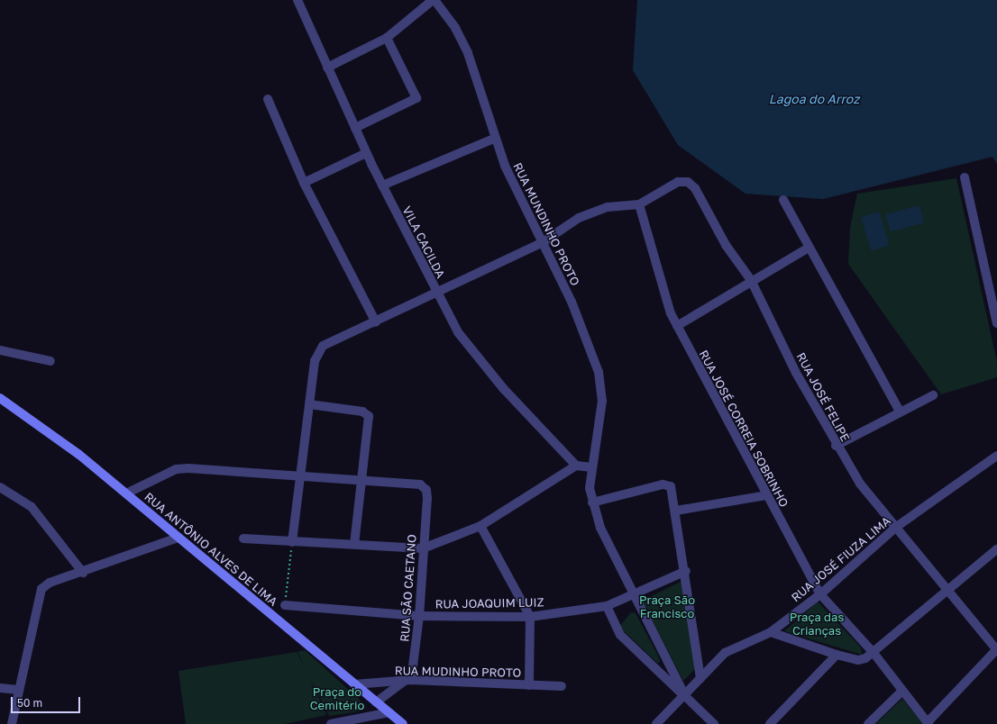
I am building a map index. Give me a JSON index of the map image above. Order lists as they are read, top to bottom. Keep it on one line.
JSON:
{"streets":{"main road":["RUA ANTÔNIO ALVES DE LIMA"],"street":["RUA MUNDINHO PROTO","VILA CACILDA","RUA JOSÉ FELIPE","RUA JOSÉ CORREIA SOBRINHO","RUA JOSÉ FIUZA LIMA","RUA SÃO CAETANO","RUA JOAQUIM LUIZ","RUA MUDINHO PROTO"]},"crossings":[["RUA JOSÉ FELIPE","RUA JOSÉ CORREIA SOBRINHO"],["RUA JOSÉ FELIPE","RUA JOSÉ FIUZA LIMA"],["RUA JOSÉ CORREIA SOBRINHO","RUA JOSÉ FIUZA LIMA"],["RUA ANTÔNIO ALVES DE LIMA","RUA MUDINHO PROTO"],["RUA SÃO CAETANO","RUA JOAQUIM LUIZ"],["RUA SÃO CAETANO","RUA MUDINHO PROTO"]],"water":["Lagoa do Arroz"],"parks":["Praça São Francisco","Praça das Crianças","Praça do Cemitério"],"scale_bar":"50 m"}
